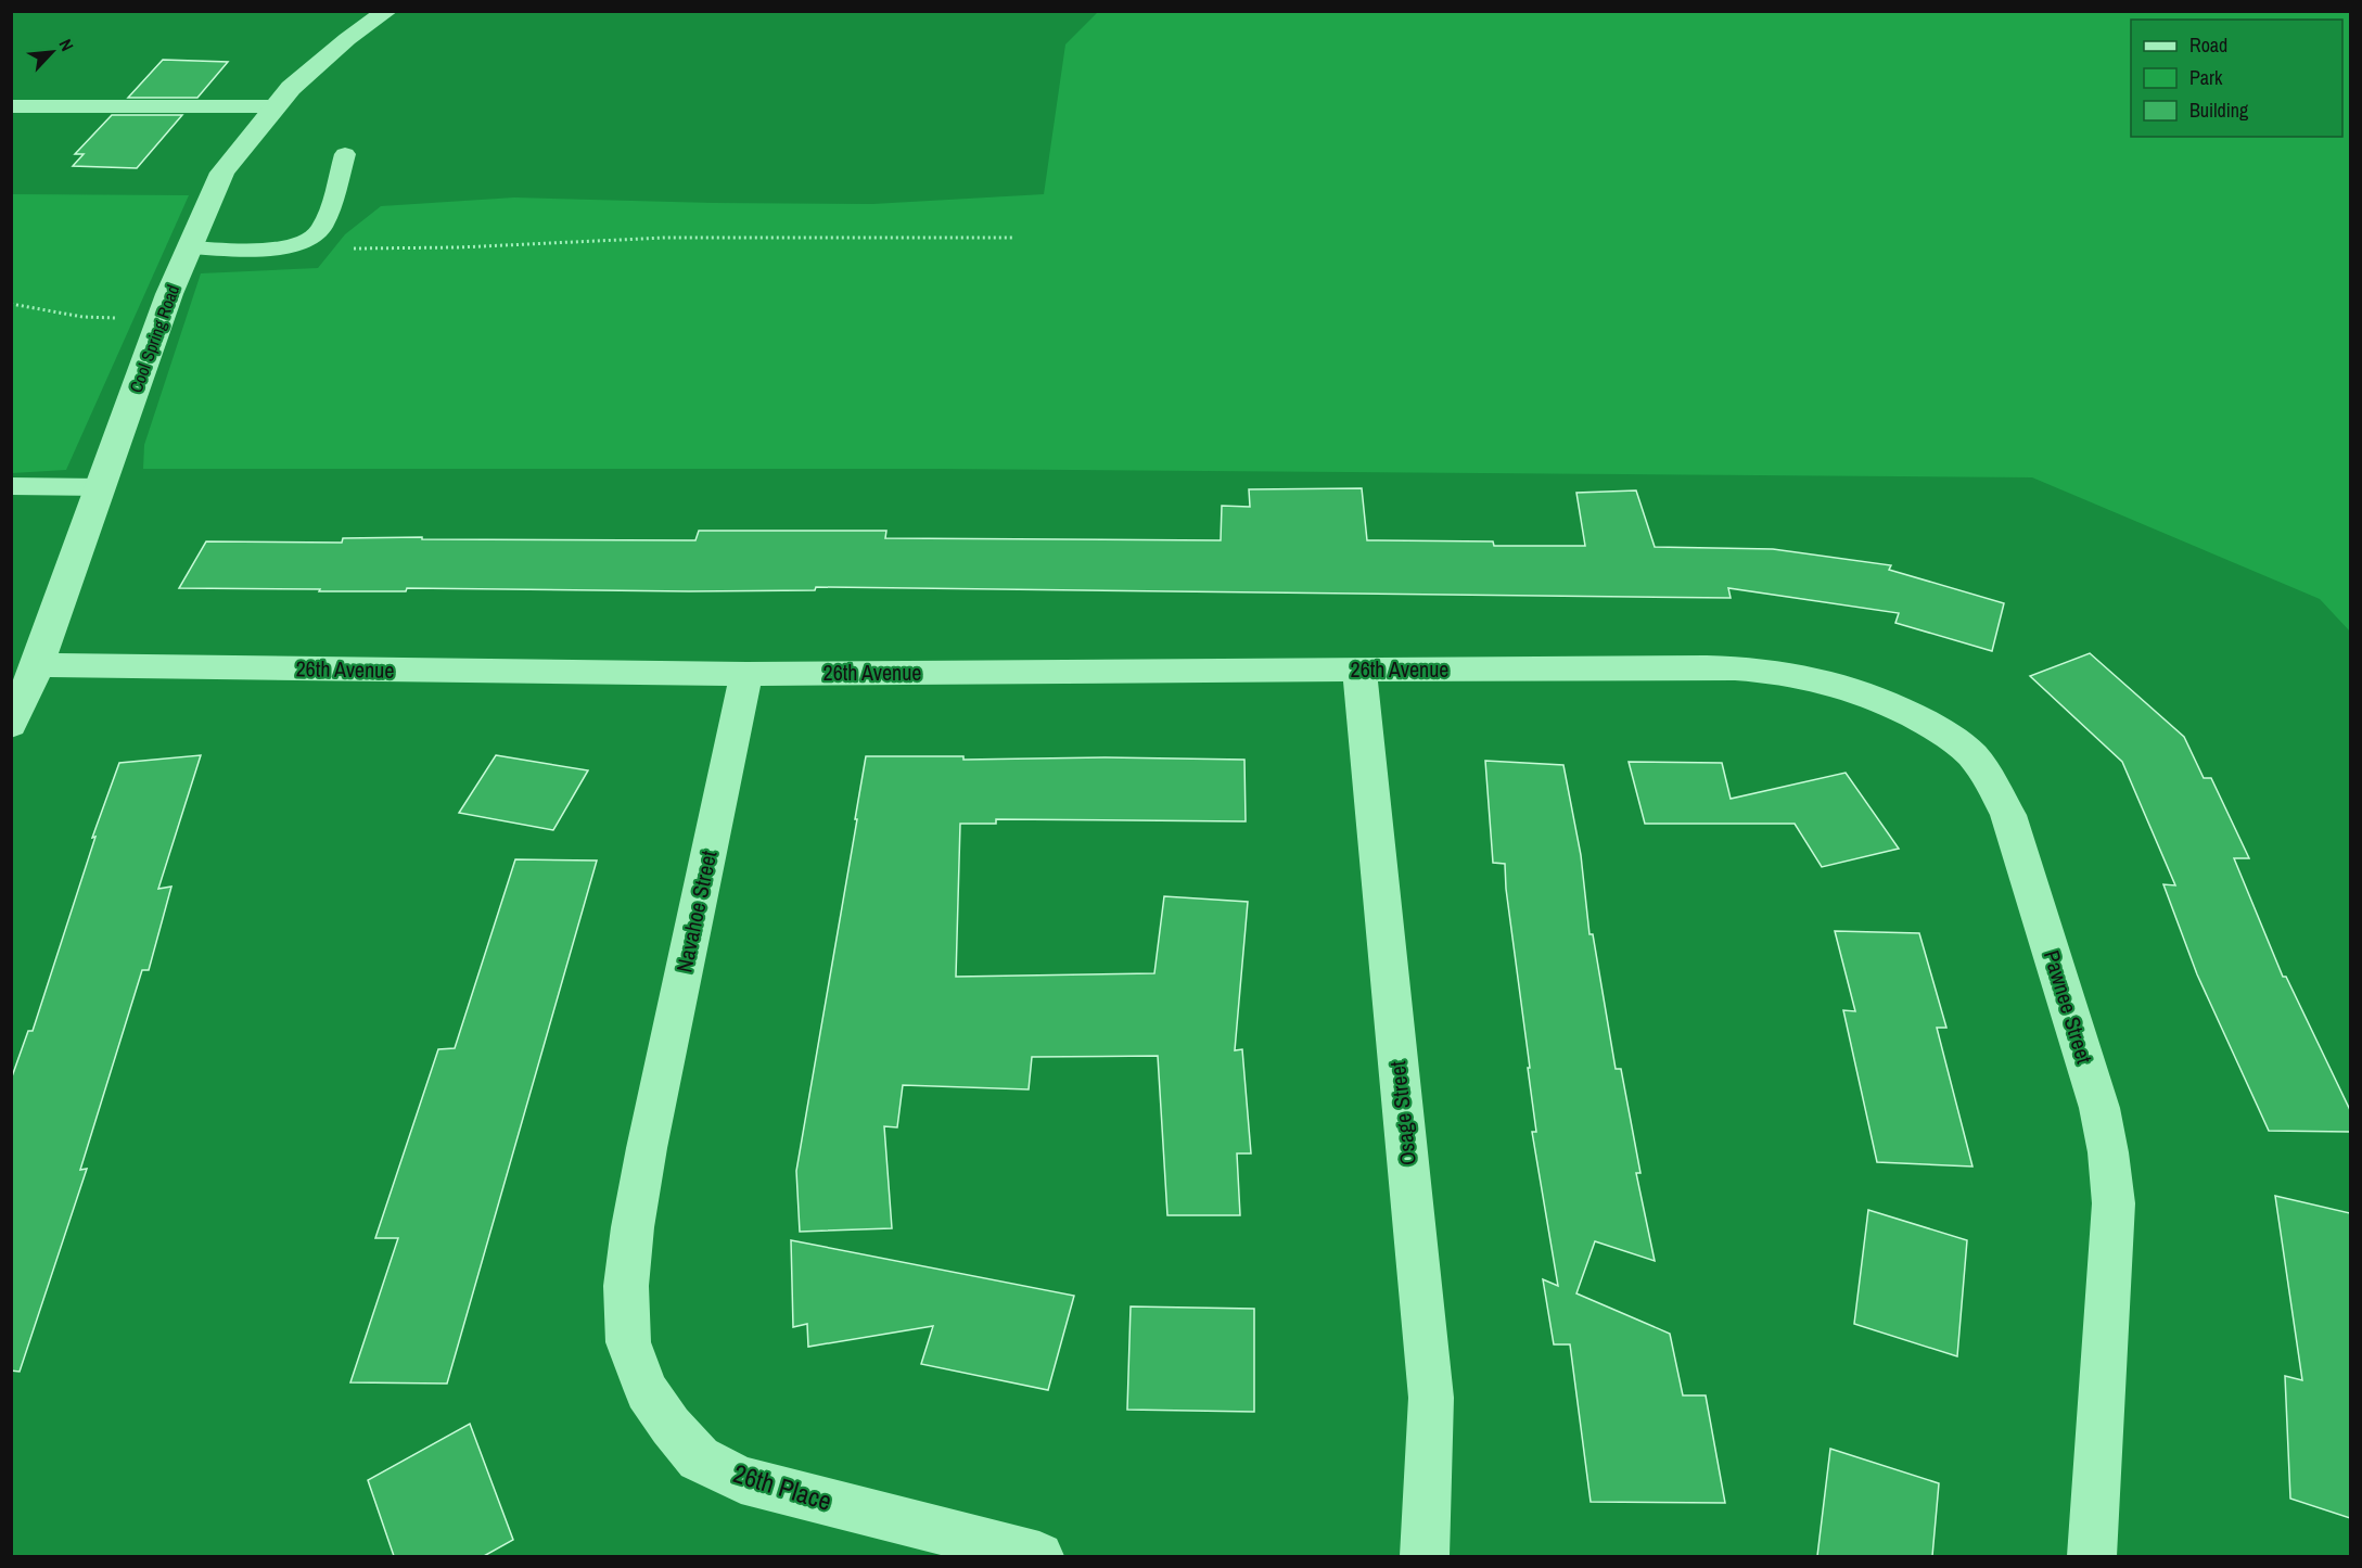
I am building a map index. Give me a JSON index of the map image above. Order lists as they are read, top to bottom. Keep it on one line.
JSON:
{"streets":{"street":["Cool Spring Road","26th Avenue","Navahoe Street","Pawnee Street","Osage Street","26th Place"]},"crossings":[["Cool Spring Road","26th Avenue"],["26th Avenue","Navahoe Street"],["26th Avenue","Pawnee Street"],["26th Avenue","Osage Street"],["Navahoe Street","26th Place"]],"legend":["Road","Park","Building"],"north":"top right"}
